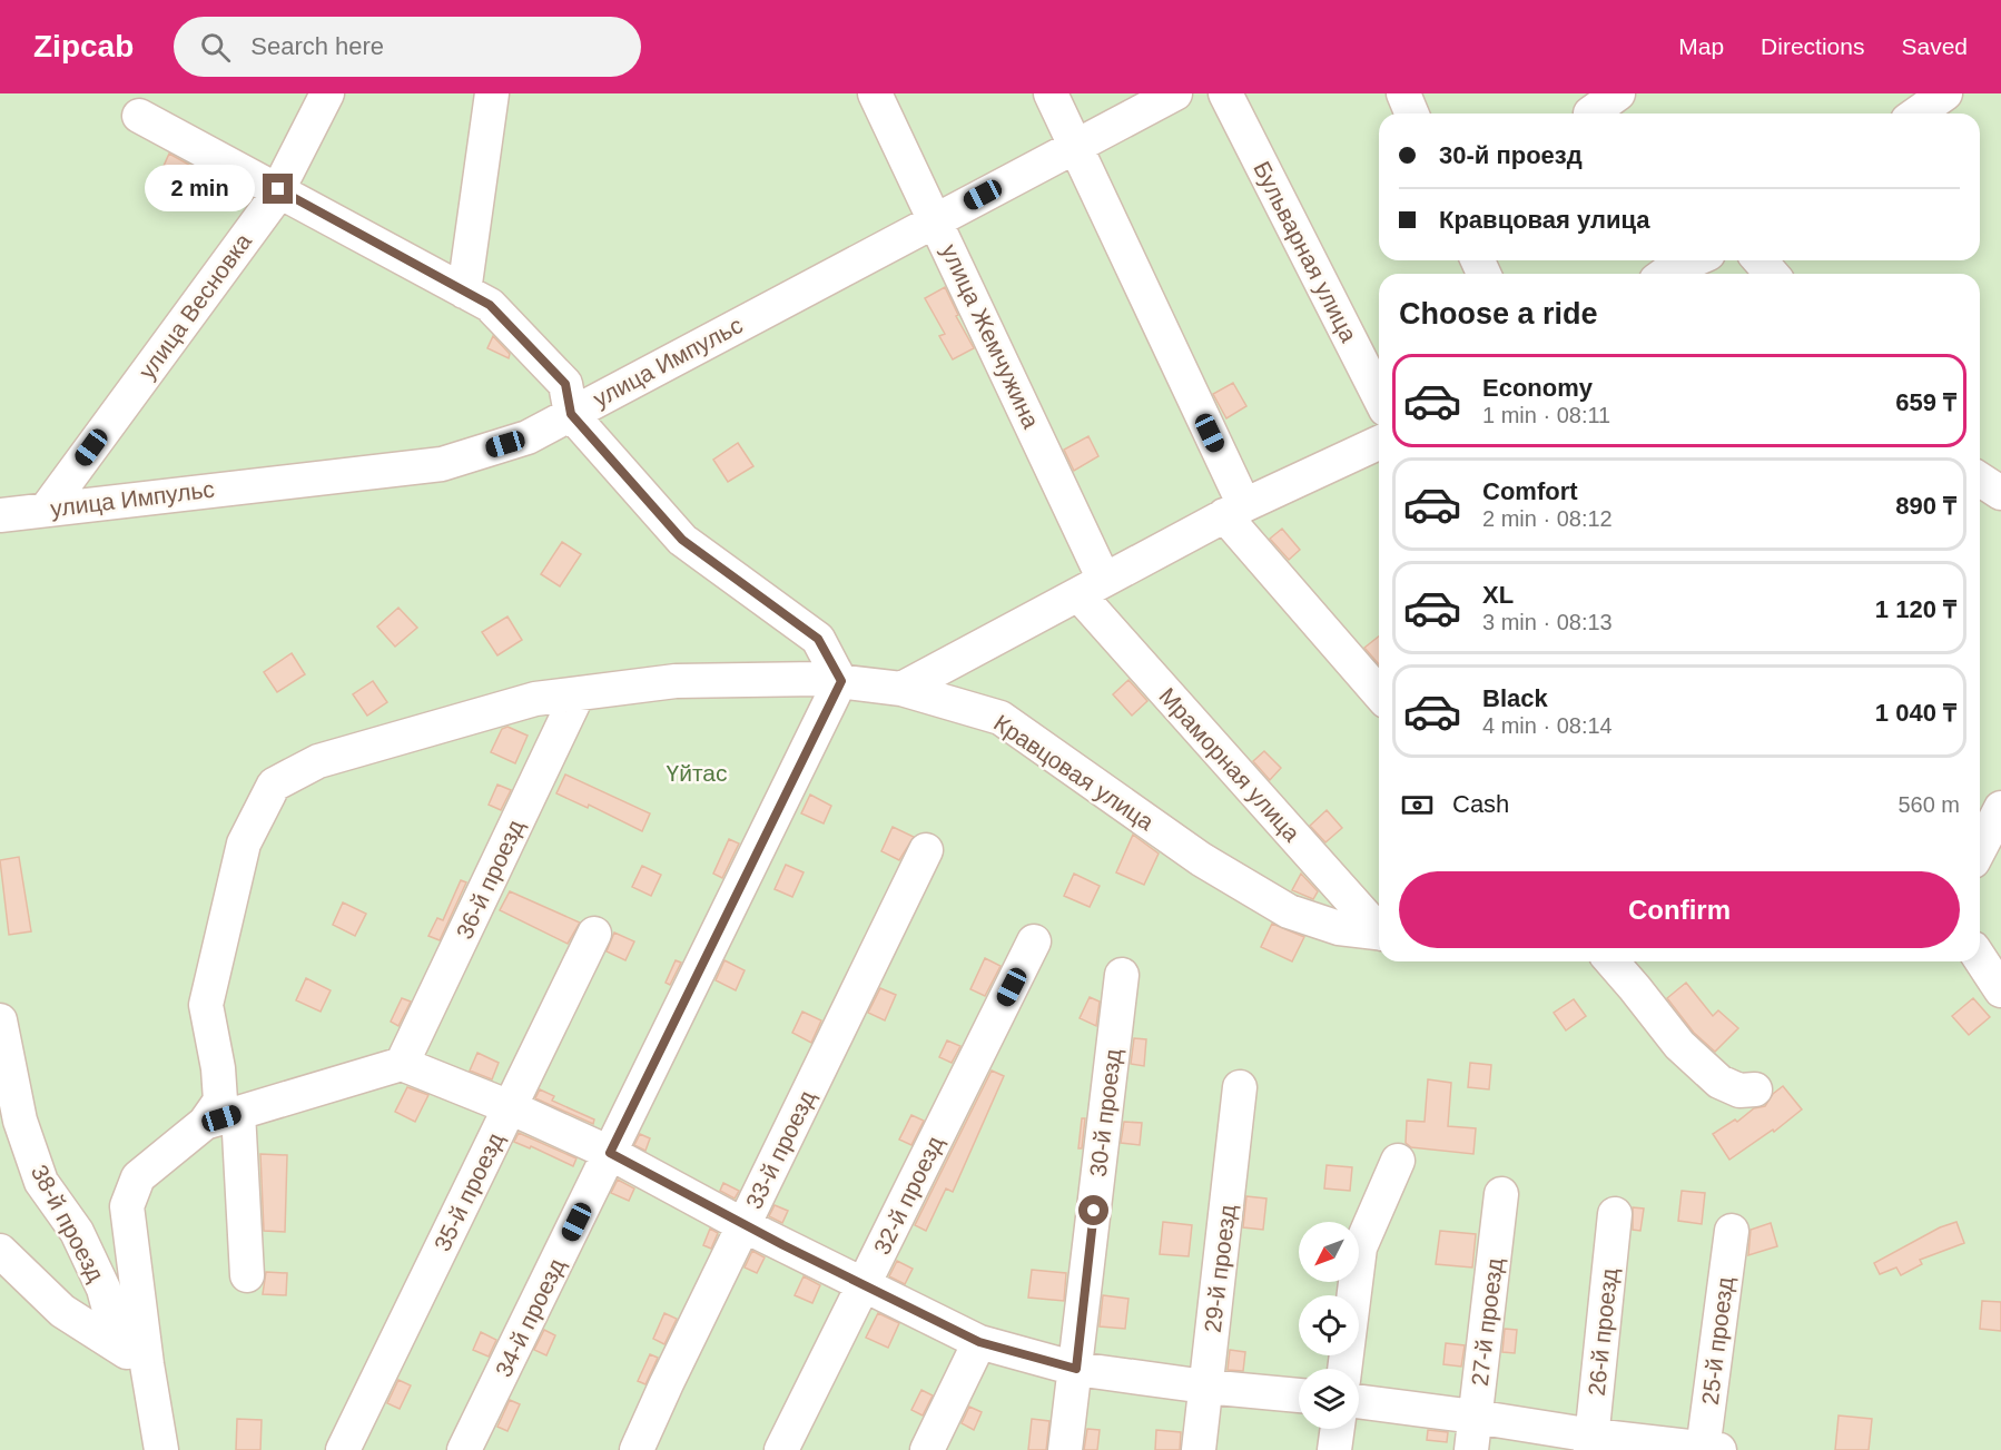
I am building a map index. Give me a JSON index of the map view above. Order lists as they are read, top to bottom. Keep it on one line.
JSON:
{"streets":{"street":["Бульварная улица","улица Весновка","улица Жемчужина","улица Импульс","Мраморная улица","Кравцовая улица","36-й проезд","30-й проезд","33-й проезд","35-й проезд","32-й проезд","38-й проезд","29-й проезд","34-й проезд","27-й проезд","26-й проезд","25-й проезд"]},"crossings":[["улица Весновка","улица Импульс"],["улица Жемчужина","улица Импульс"],["улица Жемчужина","Мраморная улица"],["Кравцовая улица","36-й проезд"],["Кравцовая улица","34-й проезд"]],"parks":["Үйтас"],"north":"bottom left","page":{"header":"Zipcab","search":"Search here","nav":["Map","Directions","Saved"],"banner":["30-й проезд","Кравцовая улица"],"bubble":"2 min","heading":"Choose a ride","list":[{"name":"Economy","note":"1 min · 08:11","value":"659 ₸"},{"name":"Comfort","note":"2 min · 08:12","value":"890 ₸"},{"name":"XL","note":"3 min · 08:13","value":"1 120 ₸"},{"name":"Black","note":"4 min · 08:14","value":"1 040 ₸"}],"pay":["Cash","560 m"],"buttons":"Confirm"}}
